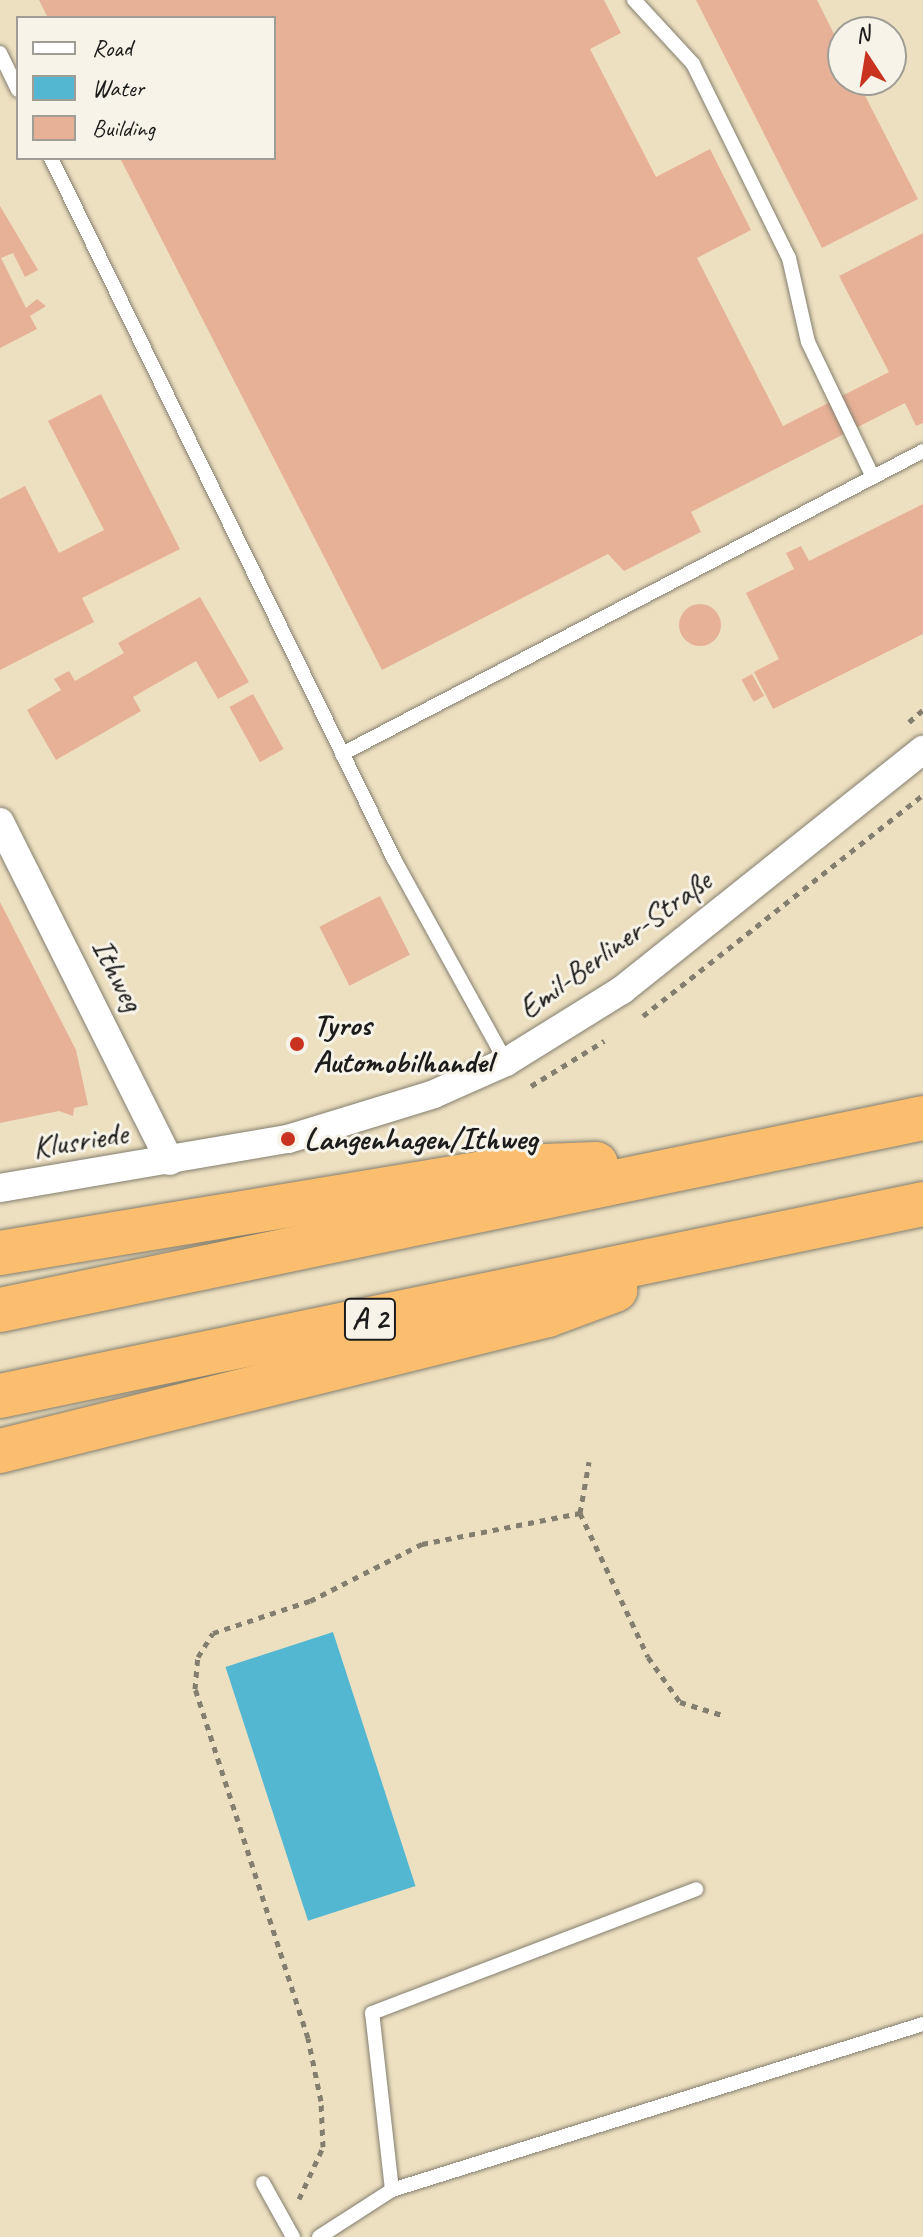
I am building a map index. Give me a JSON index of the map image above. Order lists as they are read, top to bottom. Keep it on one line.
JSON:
{"streets":{"highway":["A 2"],"street":["Emil-Berliner-Straße","Ithweg","Klusriede"]},"crossings":[["Emil-Berliner-Straße","Ithweg"],["Emil-Berliner-Straße","Klusriede"],["Ithweg","Klusriede"]],"places":["Tyros Automobilhandel","Langenhagen/Ithweg"],"legend":["Road","Water","Building"],"north":"top"}
